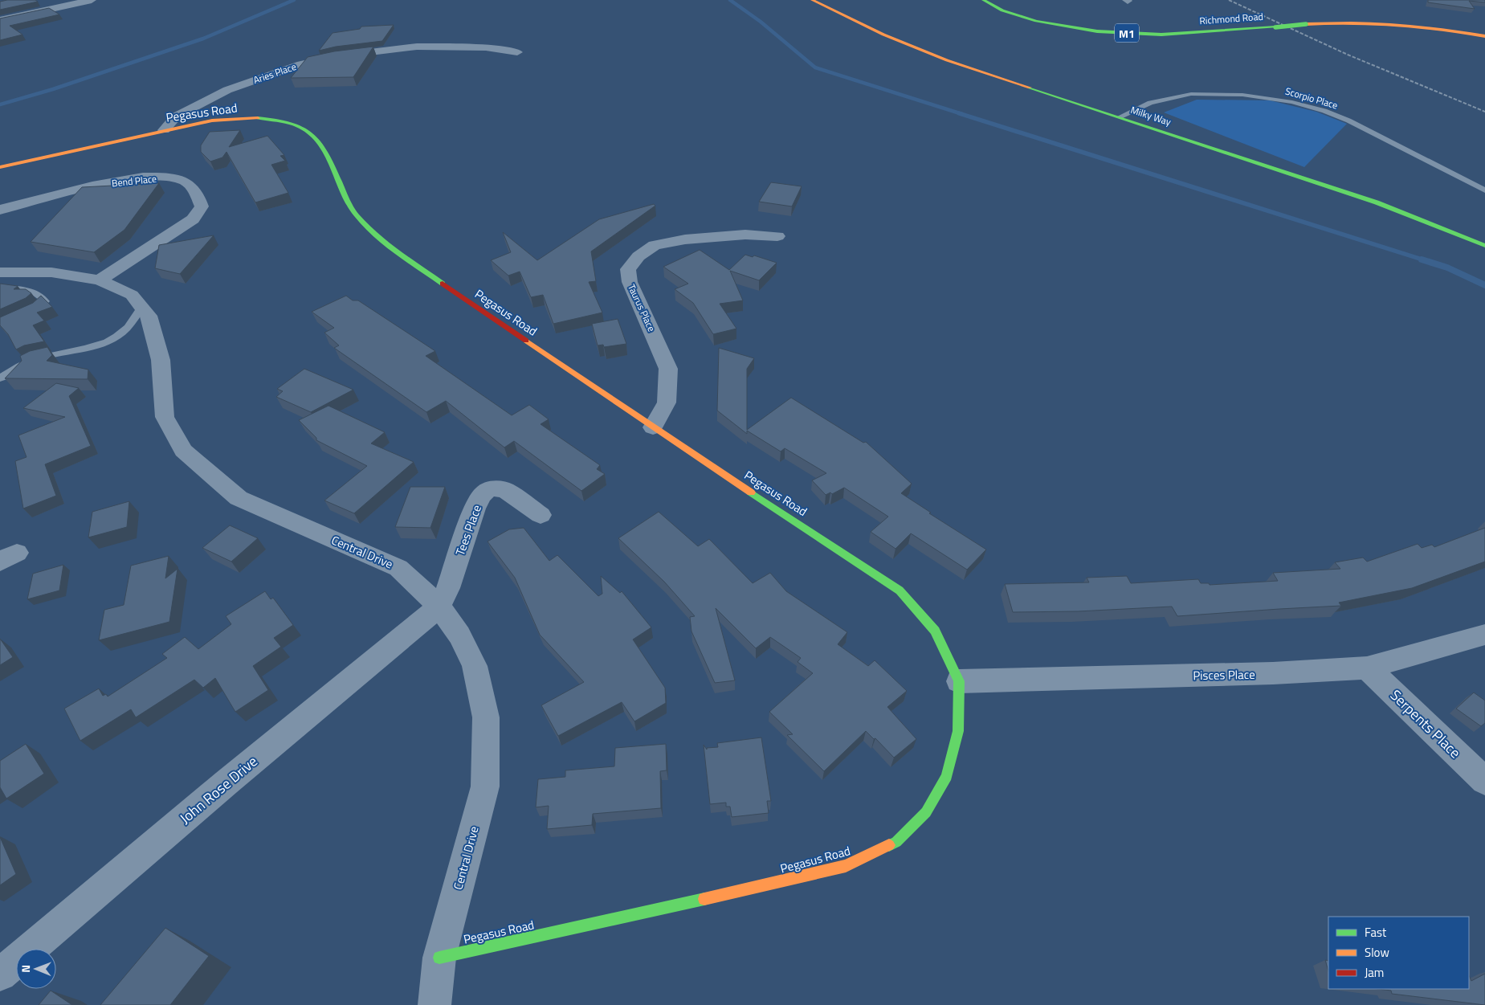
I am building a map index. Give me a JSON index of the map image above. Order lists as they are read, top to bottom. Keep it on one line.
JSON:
{"streets":{"main road":["Richmond Road","M1","Pegasus Road","Milky Way"],"street":["Aries Place","Bend Place","Taurus Place","Tees Place","Central Drive","Pisces Place","Serpents Place","John Rose Drive"],"lane":["Scorpio Place"]},"crossings":[["Aries Place","Pegasus Road"],["Scorpio Place","Milky Way"],["Pegasus Road","Taurus Place"],["Pegasus Road","Central Drive"],["Pegasus Road","Pisces Place"],["Bend Place","Central Drive"],["Tees Place","Central Drive"],["Tees Place","John Rose Drive"],["Central Drive","John Rose Drive"],["Pisces Place","Serpents Place"]],"legend":["Fast","Slow","Jam"],"north":"left"}
